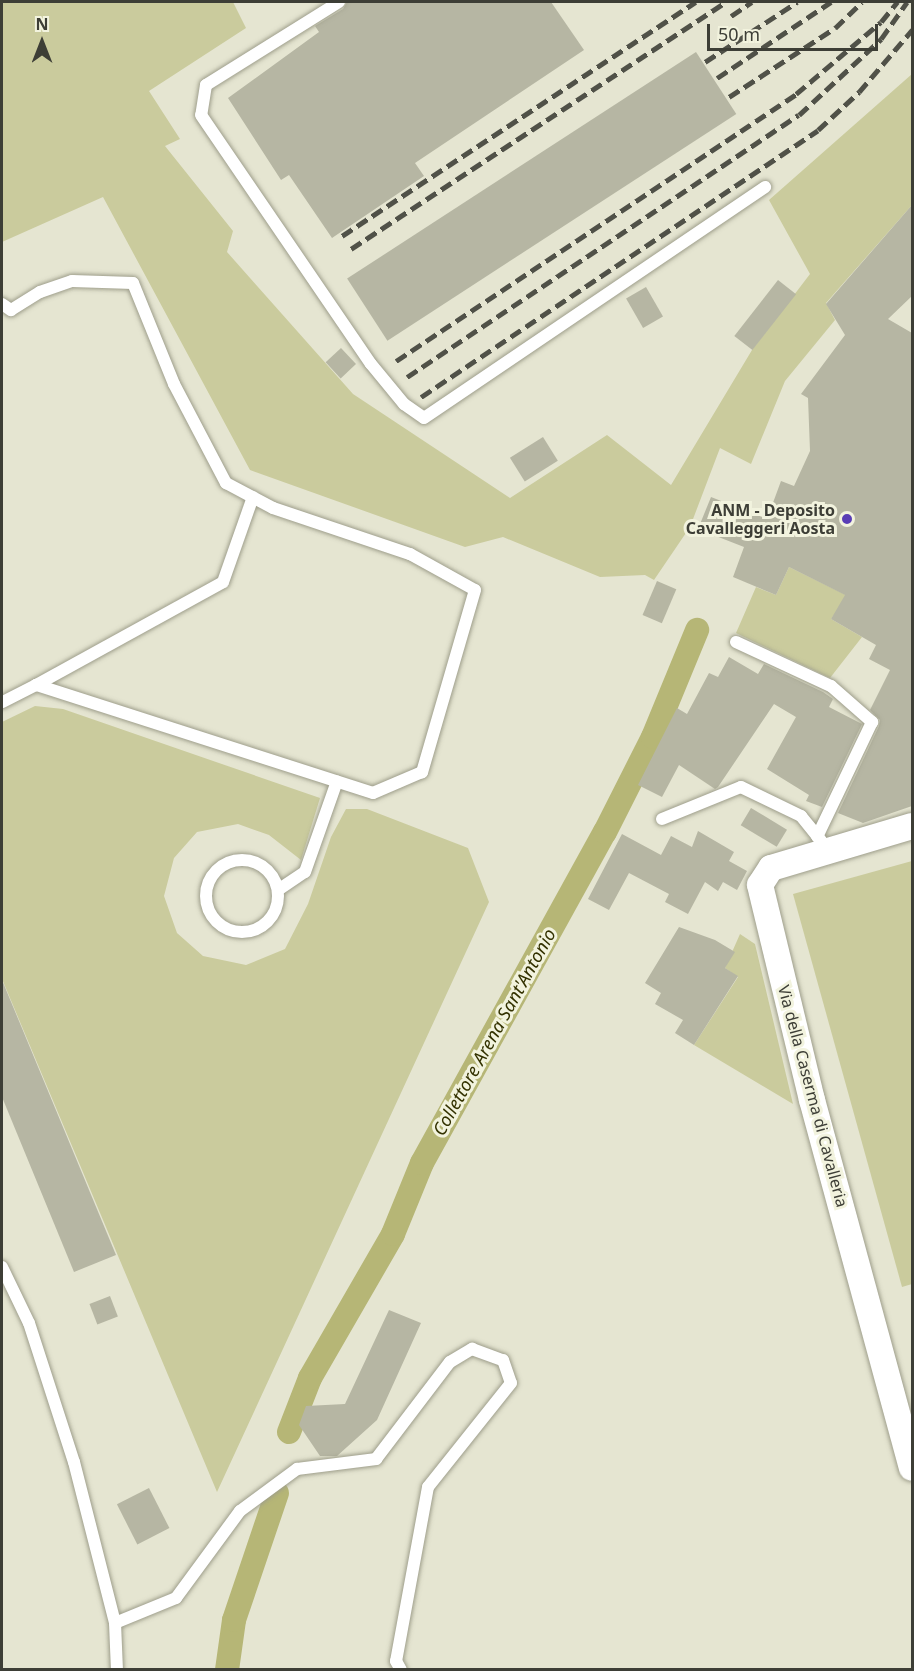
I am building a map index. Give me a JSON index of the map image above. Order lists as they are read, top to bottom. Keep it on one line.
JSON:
{"streets":{"street":["Via della Caserma di Cavalleria"]},"water":["Collettore Arena Sant'Antonio"],"places":["ANM - Deposito Cavalleggeri Aosta"],"scale_bar":"50 m","north":"top"}
